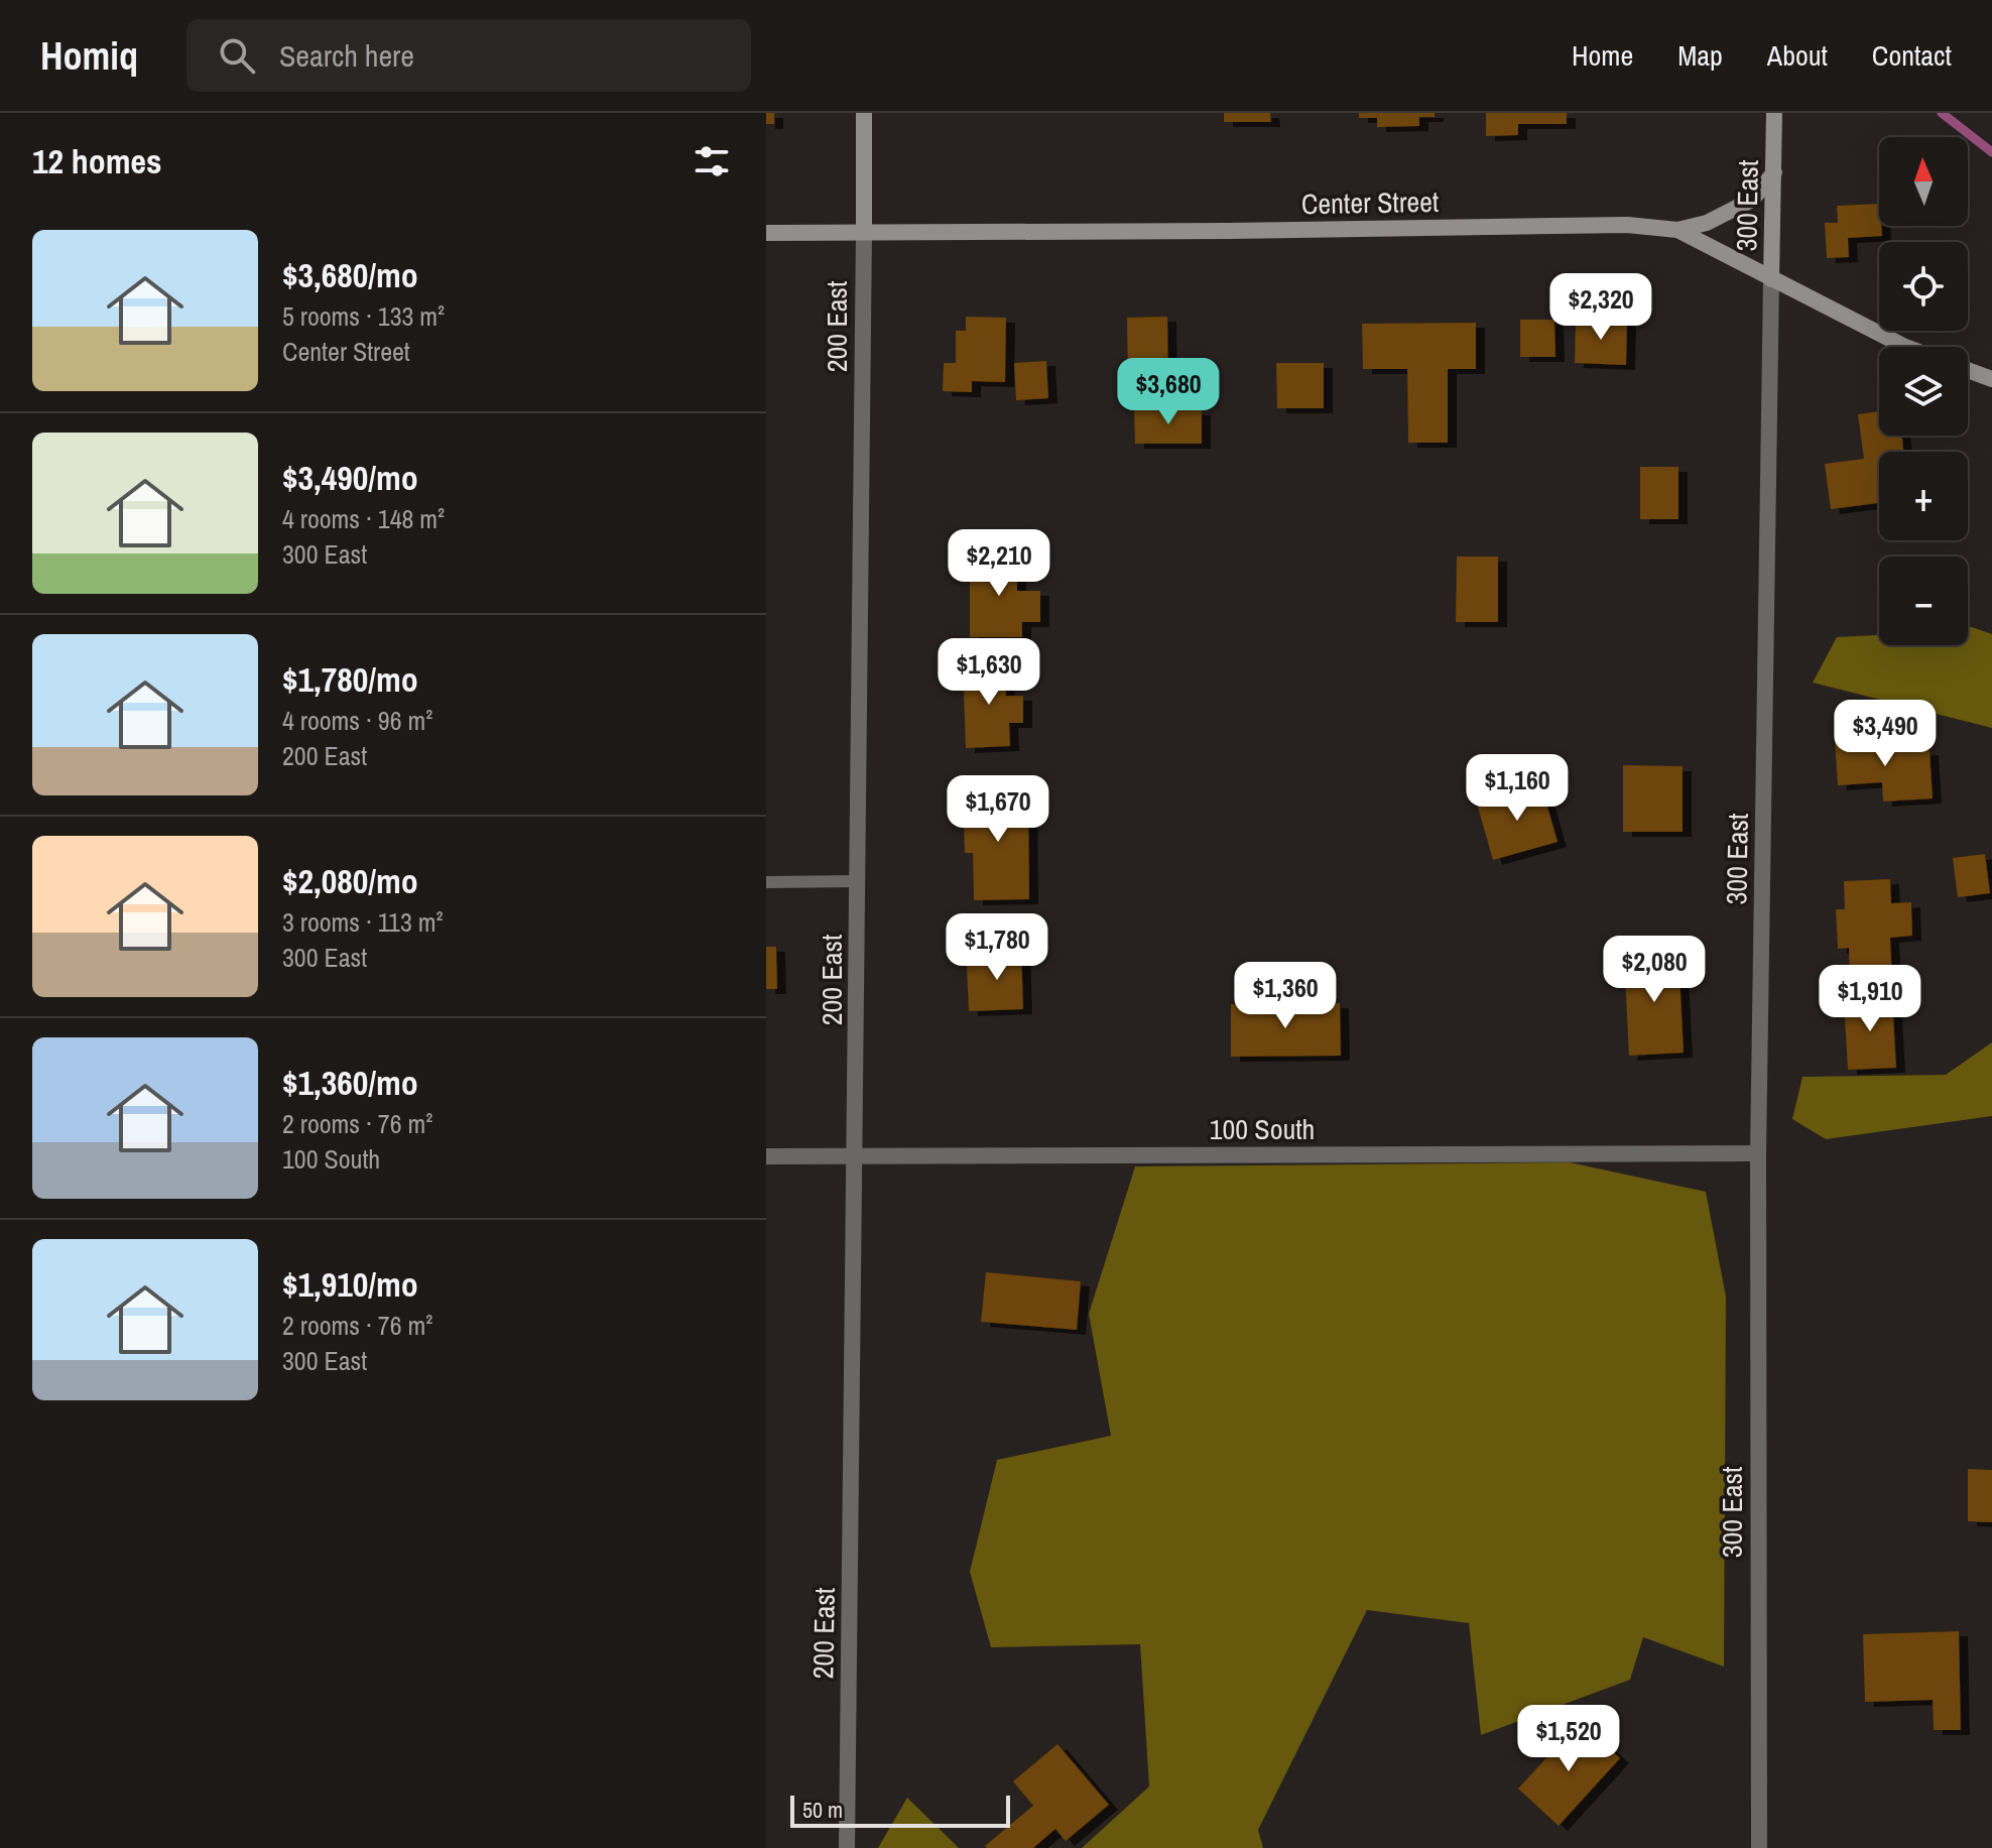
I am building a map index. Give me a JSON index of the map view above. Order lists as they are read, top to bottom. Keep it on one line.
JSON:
{"streets":{"street":["Center Street","300 East","200 East","100 South"]},"crossings":[["Center Street","300 East"],["Center Street","200 East"],["300 East","100 South"],["200 East","100 South"]],"scale_bar":"50 m","north":"top","page":{"header":"Homiq","search":"Search here","nav":["Home","Map","About","Contact"],"heading":"12 homes","map_buttons":["+","−"],"list":[{"name":"$3,680/mo","note":"5 rooms · 133 m² · Center Street"},{"name":"$3,490/mo","note":"4 rooms · 148 m² · 300 East"},{"name":"$1,780/mo","note":"4 rooms · 96 m² · 200 East"},{"name":"$2,080/mo","note":"3 rooms · 113 m² · 300 East"},{"name":"$1,360/mo","note":"2 rooms · 76 m² · 100 South"},{"name":"$1,910/mo","note":"2 rooms · 76 m² · 300 East"}],"price":["$2,320","$3,680","$2,210","$1,630","$3,490","$1,160","$1,670","$1,780","$2,080","$1,360","$1,910","$1,520"],"scale":"50 m"}}
